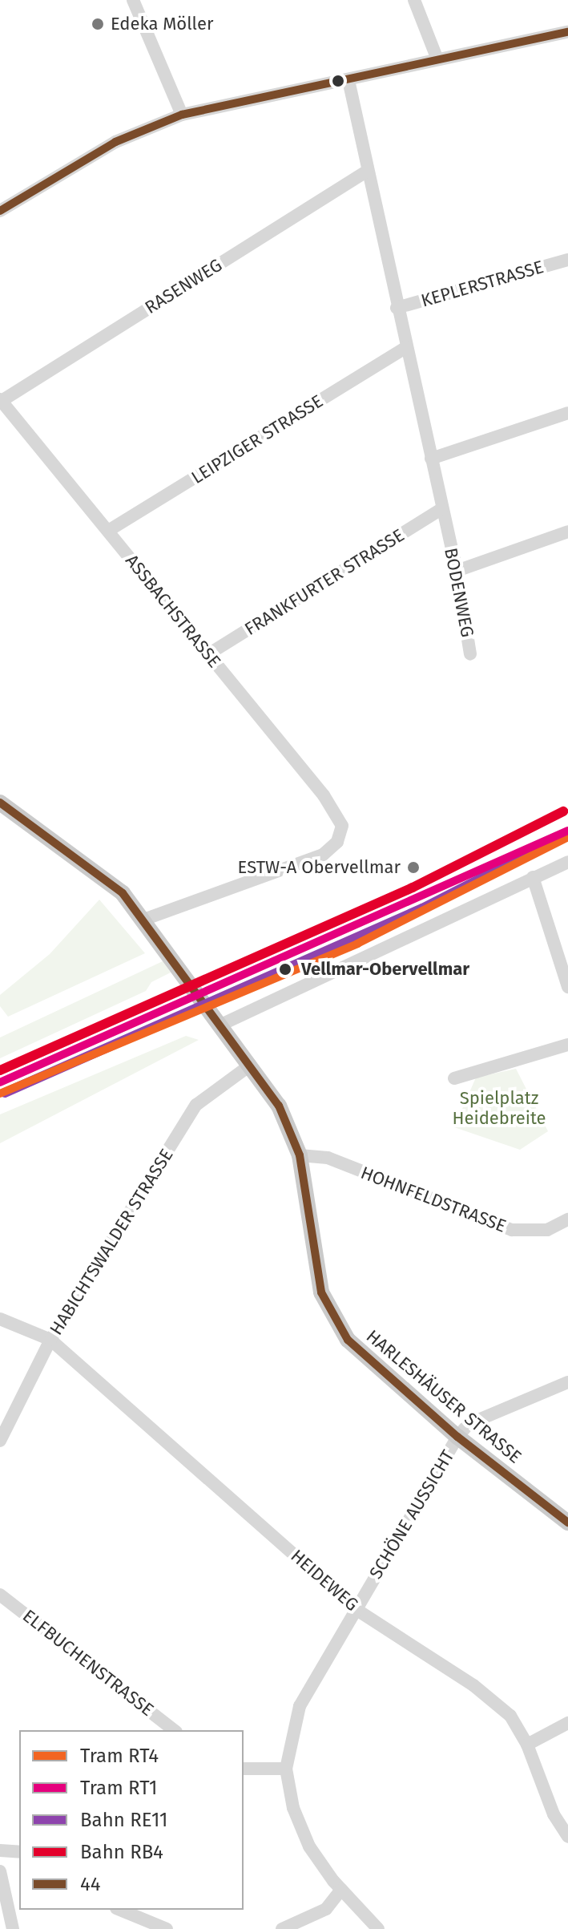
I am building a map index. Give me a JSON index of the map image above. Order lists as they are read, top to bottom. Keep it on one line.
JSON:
{"streets":{"main road":["HARLESHÄUSER STRASSE"],"street":["KEPLERSTRASSE","RASENWEG","LEIPZIGER STRASSE","FRANKFURTER STRASSE","BODENWEG","ASSBACHSTRASSE","HOHNFELDSTRASSE","HABICHTSWALDER STRASSE","SCHÖNE AUSSICHT","HEIDEWEG","ELFBUCHENSTRASSE"]},"crossings":[["KEPLERSTRASSE","BODENWEG"],["RASENWEG","BODENWEG"],["RASENWEG","ASSBACHSTRASSE"],["LEIPZIGER STRASSE","BODENWEG"],["LEIPZIGER STRASSE","ASSBACHSTRASSE"],["FRANKFURTER STRASSE","BODENWEG"],["FRANKFURTER STRASSE","ASSBACHSTRASSE"],["ASSBACHSTRASSE","HARLESHÄUSER STRASSE"],["HOHNFELDSTRASSE","HARLESHÄUSER STRASSE"],["HABICHTSWALDER STRASSE","HARLESHÄUSER STRASSE"],["HABICHTSWALDER STRASSE","HEIDEWEG"],["HARLESHÄUSER STRASSE","SCHÖNE AUSSICHT"],["SCHÖNE AUSSICHT","HEIDEWEG"]],"parks":["Spielplatz Heidebreite"],"places":["Edeka Möller","ESTW-A Obervellmar","Vellmar-Obervellmar"],"lines":["transit line 44","rail line RB4","tram line RT1","rail line RE11","tram line RT4"],"legend":["Tram RT4","Tram RT1","Bahn RE11","Bahn RB4","44"]}
